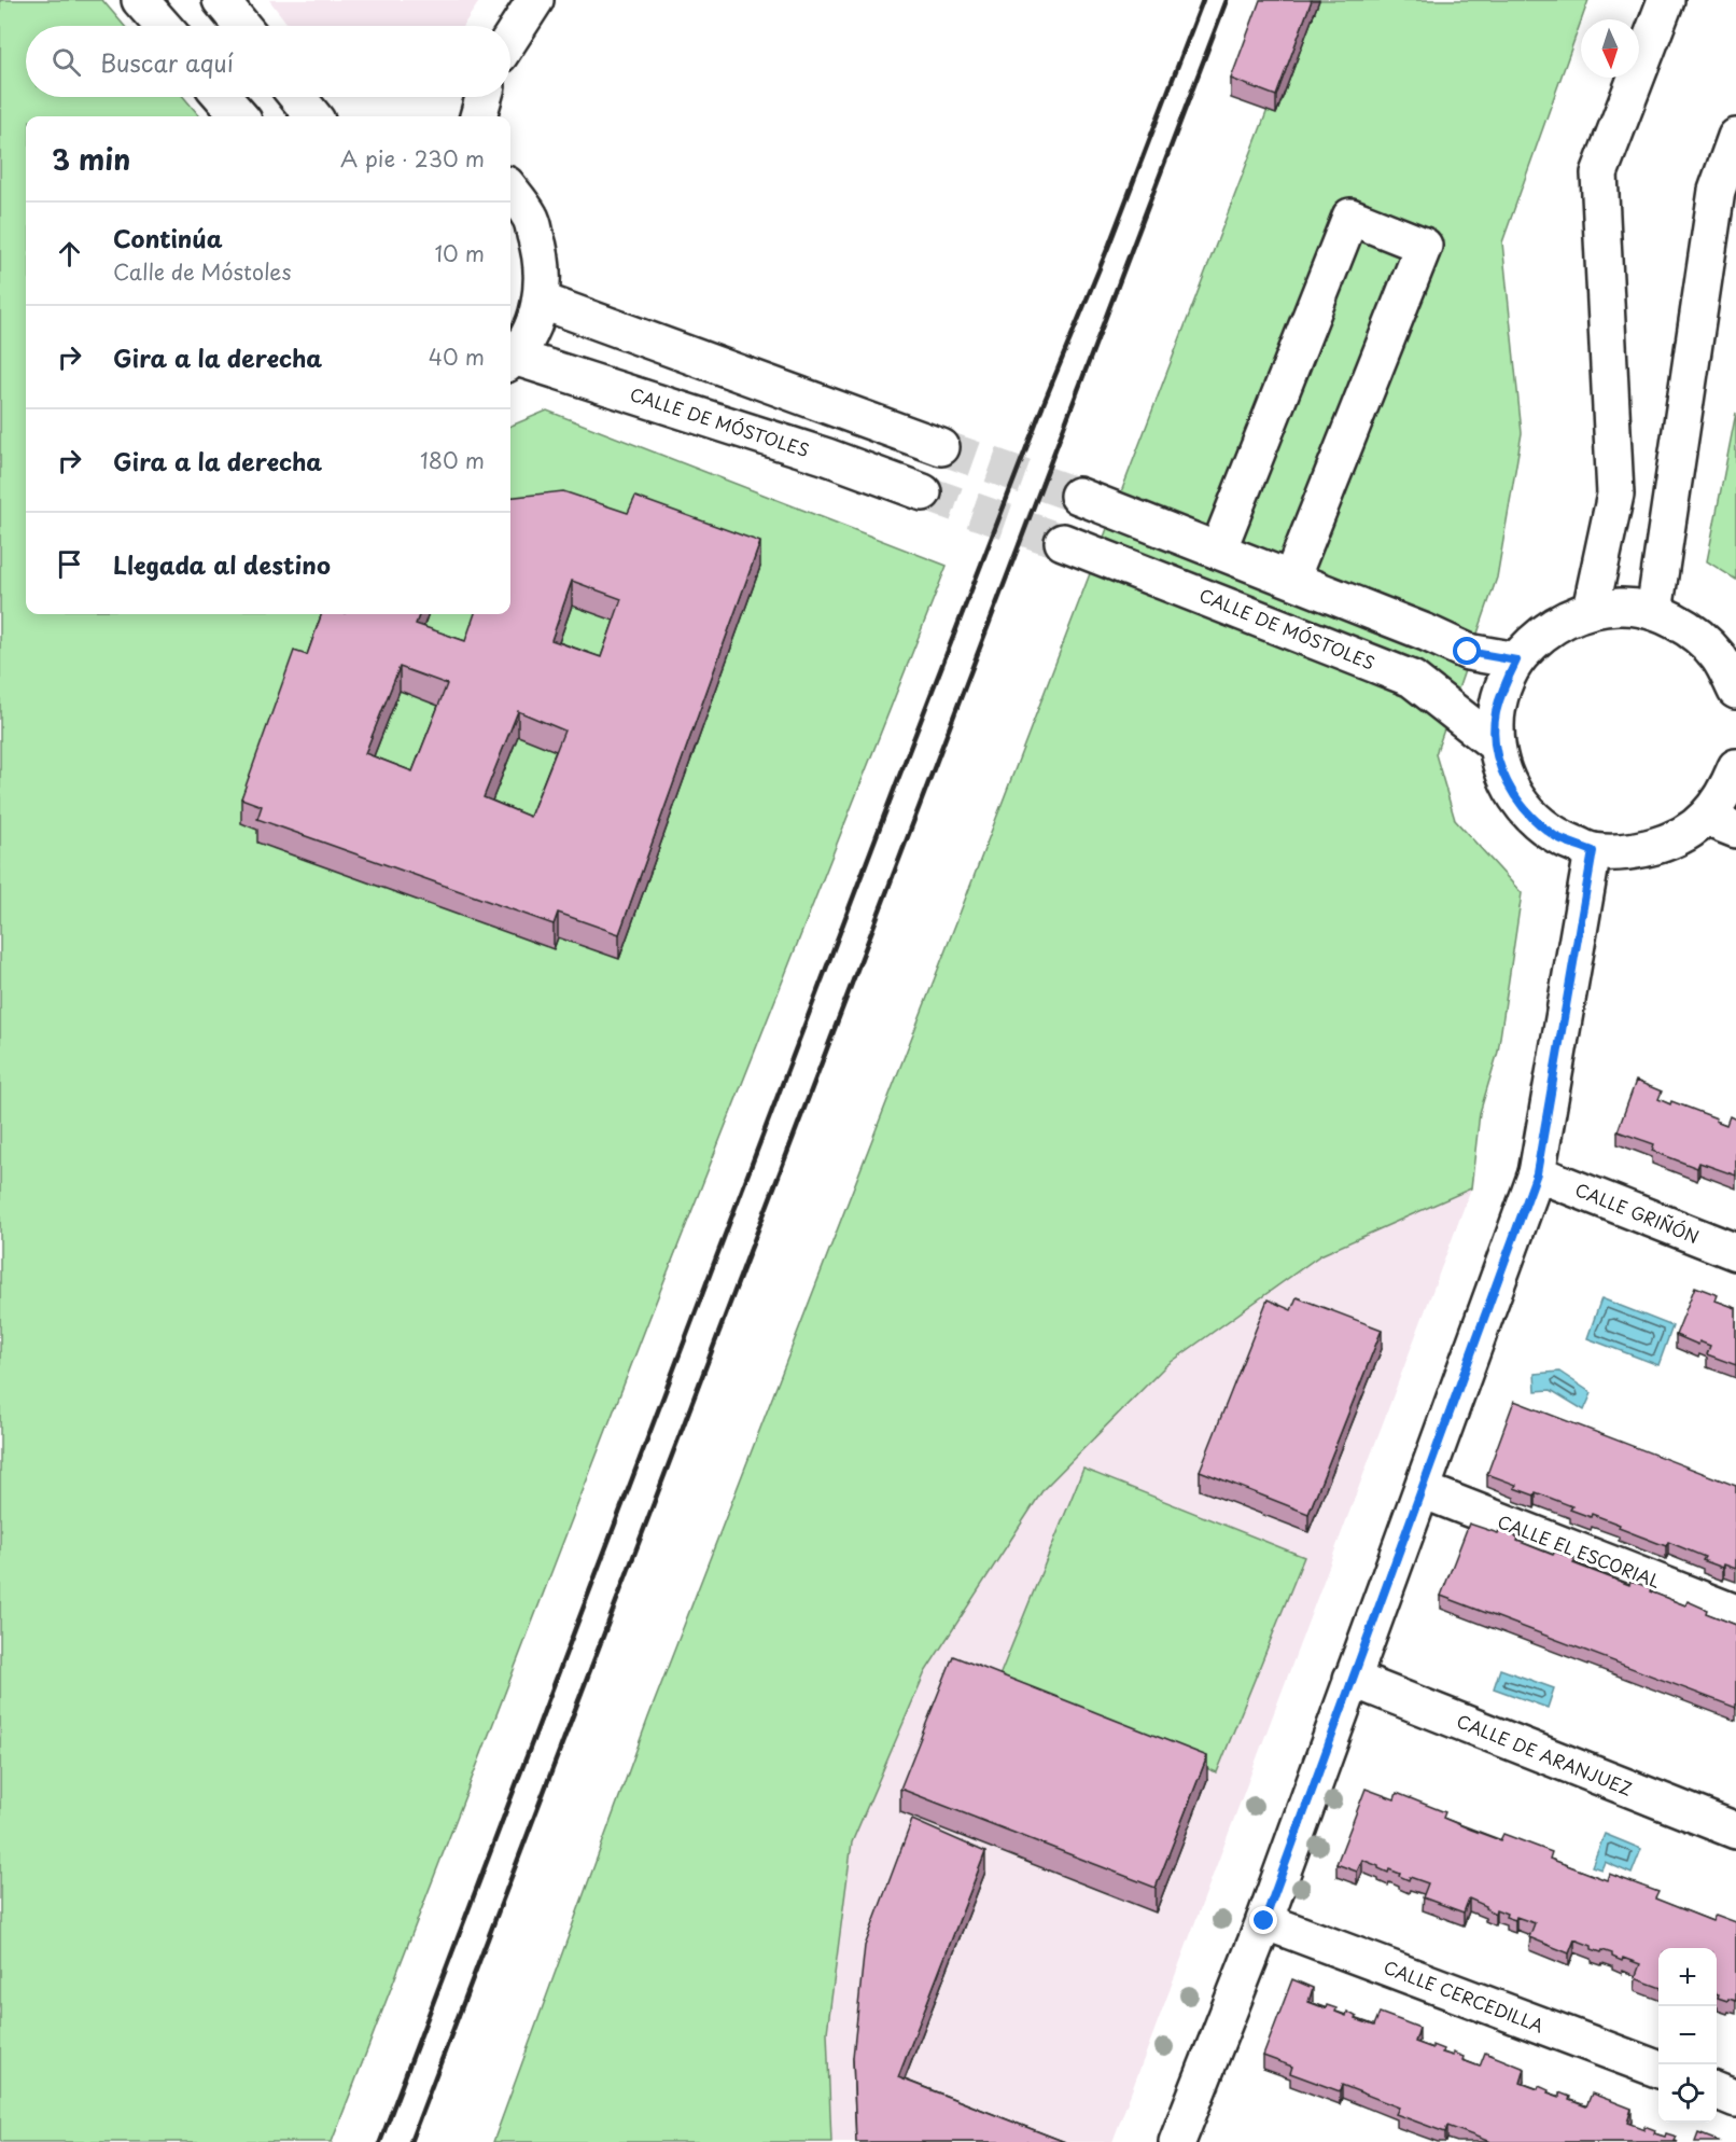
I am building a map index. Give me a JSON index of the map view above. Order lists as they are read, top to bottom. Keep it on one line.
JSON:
{"streets":{"street":["CALLE DE MÓSTOLES","CALLE GRIÑÓN","CALLE EL ESCORIAL","CALLE DE ARANJUEZ","CALLE CERCEDILLA"]},"north":"bottom","page":{"search":"Buscar aquí","heading":["3 min","A pie · 230 m"],"list":[["Continúa","Calle de Móstoles","10 m"],["Gira a la derecha","40 m"],["Gira a la derecha","180 m"],"Llegada al destino"],"map_buttons":["+","−"]}}
